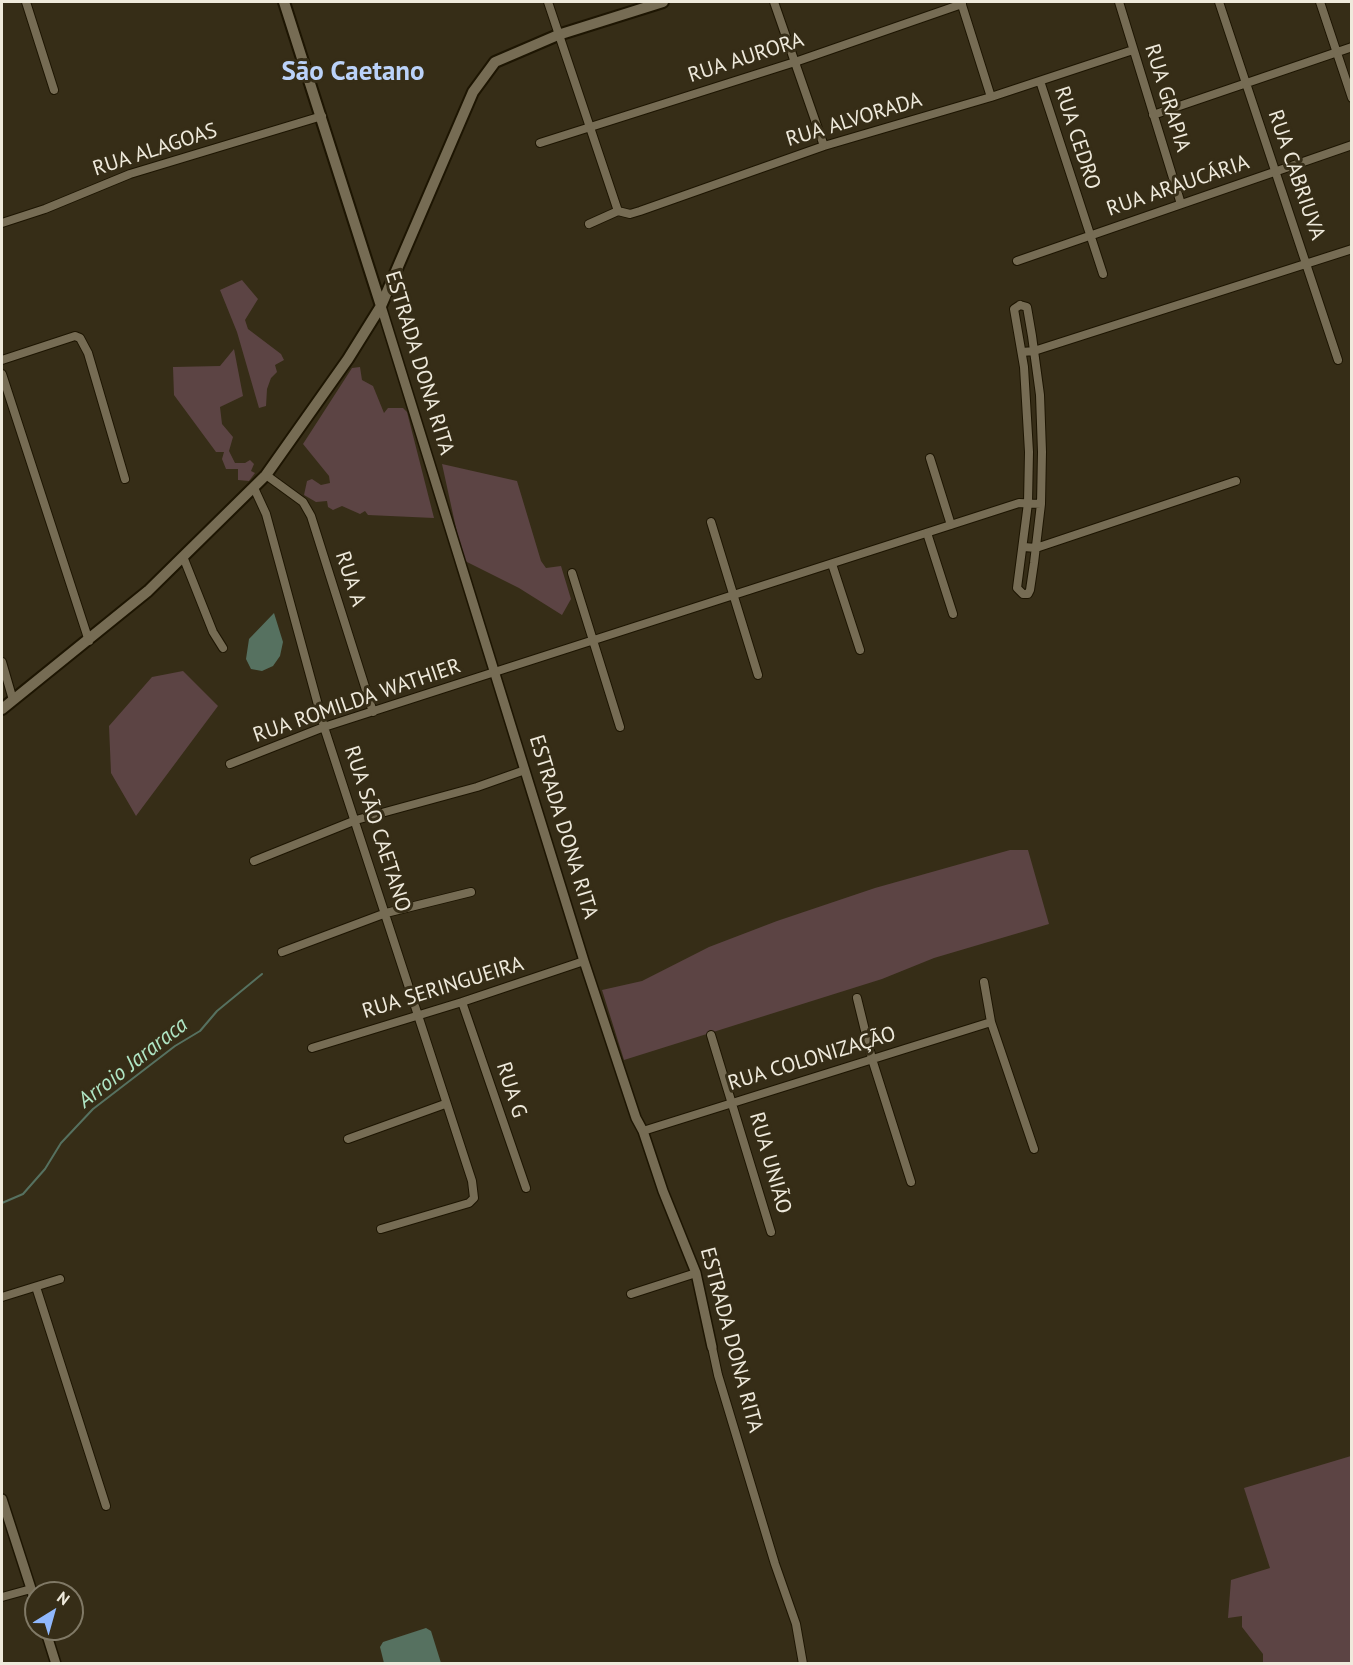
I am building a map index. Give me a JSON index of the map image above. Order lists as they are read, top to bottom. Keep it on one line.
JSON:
{"streets":{"main road":["ESTRADA DONA RITA"],"street":["RUA AURORA","RUA GRAPIA","RUA ALVORADA","RUA CEDRO","RUA ALAGOAS","RUA CABRIUVA","RUA ARAUCÁRIA","RUA A","RUA ROMILDA WATHIER","RUA SÃO CAETANO","RUA SERINGUEIRA","RUA COLONIZAÇÃO","RUA G","RUA UNIÃO"]},"crossings":[["RUA GRAPIA","RUA ALVORADA"],["RUA GRAPIA","RUA ARAUCÁRIA"],["RUA ALVORADA","RUA CEDRO"],["RUA CEDRO","RUA ARAUCÁRIA"],["RUA ALAGOAS","ESTRADA DONA RITA"],["RUA CABRIUVA","RUA ARAUCÁRIA"],["ESTRADA DONA RITA","RUA ROMILDA WATHIER"],["ESTRADA DONA RITA","RUA SERINGUEIRA"],["ESTRADA DONA RITA","RUA COLONIZAÇÃO"],["RUA A","RUA ROMILDA WATHIER"],["RUA ROMILDA WATHIER","RUA SÃO CAETANO"],["RUA SÃO CAETANO","RUA SERINGUEIRA"],["RUA SERINGUEIRA","RUA G"],["RUA COLONIZAÇÃO","RUA UNIÃO"]],"districts":["São Caetano"],"water":["Arroio Jararaca"],"north":"top right"}
